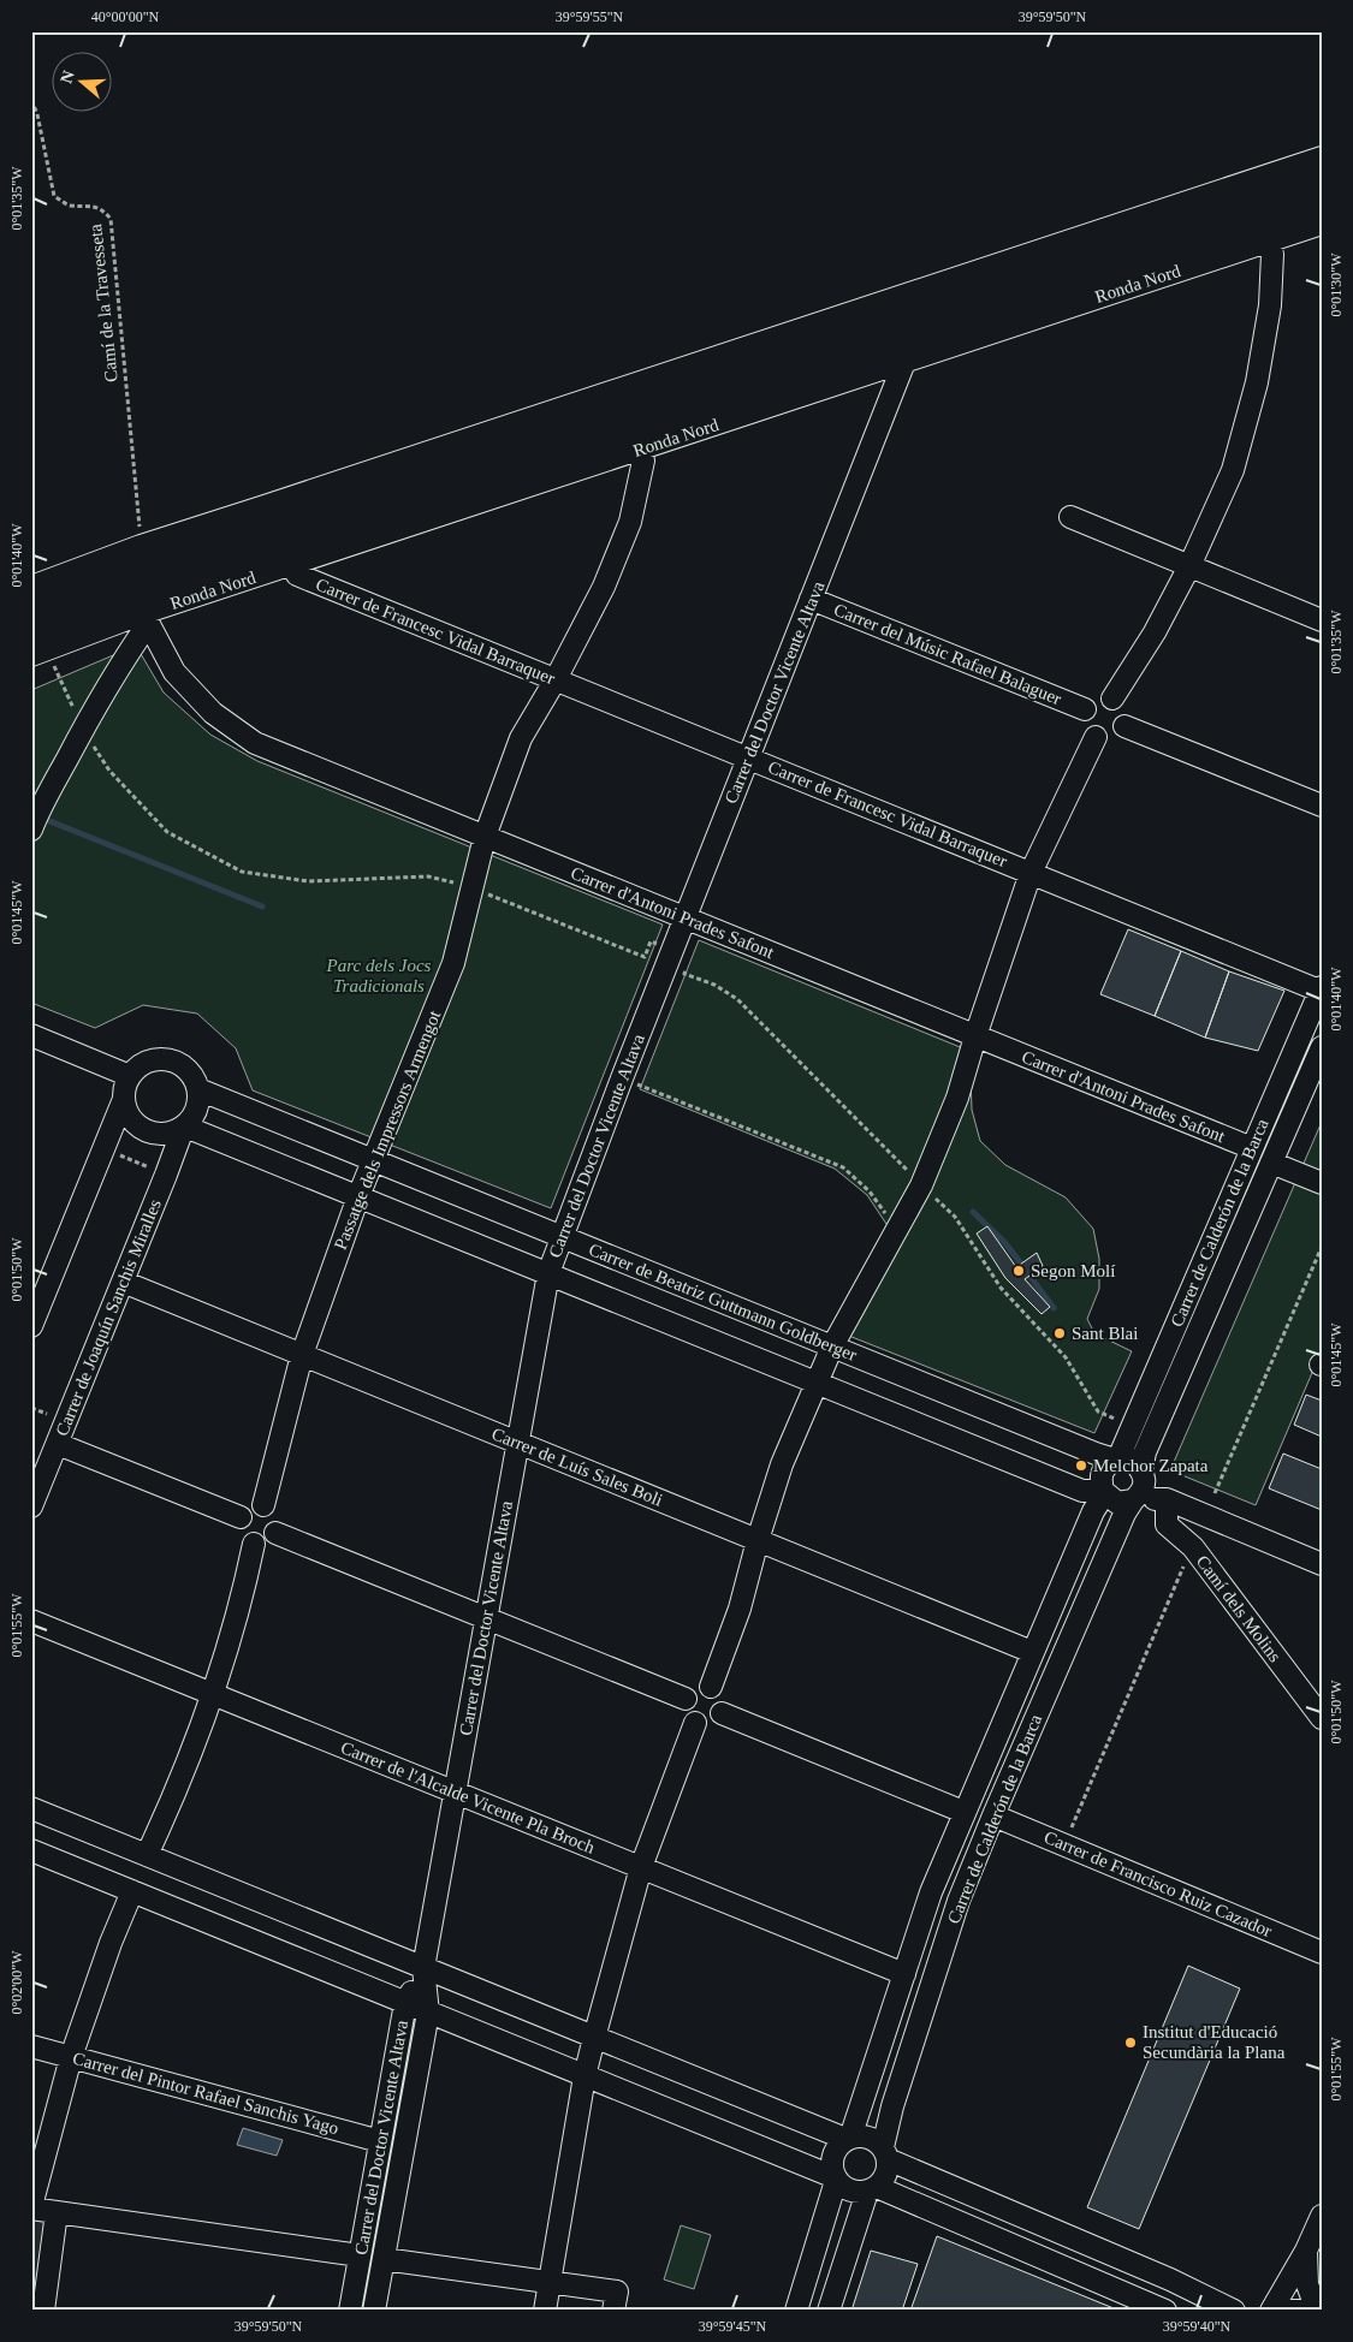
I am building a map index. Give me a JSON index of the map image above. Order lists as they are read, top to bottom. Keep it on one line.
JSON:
{"streets":{"main road":["Ronda Nord"],"street":["Carrer de Francesc Vidal Barraquer","Carrer del Músic Rafael Balaguer","Carrer del Doctor Vicente Altava","Carrer d'Antoni Prades Safont","Passatge dels Impressors Armengot","Carrer de Calderón de la Barca","Carrer de Beatriz Guttmann Goldberger","Carrer de Joaquín Sanchis Miralles","Carrer de Luís Sales Boli","Camí dels Molins","Carrer de l'Alcalde Vicente Pla Broch","Carrer de Francisco Ruiz Cazador","Carrer del Pintor Rafael Sanchis Yago"],"path":["Camí de la Travesseta"]},"crossings":[["Ronda Nord","Carrer de Francesc Vidal Barraquer"],["Ronda Nord","Carrer del Doctor Vicente Altava"],["Ronda Nord","Carrer d'Antoni Prades Safont"],["Carrer de Francesc Vidal Barraquer","Carrer del Doctor Vicente Altava"],["Carrer de Francesc Vidal Barraquer","Passatge dels Impressors Armengot"],["Carrer de Francesc Vidal Barraquer","Carrer de Calderón de la Barca"],["Carrer del Músic Rafael Balaguer","Carrer del Doctor Vicente Altava"],["Carrer del Doctor Vicente Altava","Carrer d'Antoni Prades Safont"],["Carrer del Doctor Vicente Altava","Carrer de Beatriz Guttmann Goldberger"],["Carrer del Doctor Vicente Altava","Carrer de Luís Sales Boli"],["Carrer del Doctor Vicente Altava","Carrer de l'Alcalde Vicente Pla Broch"],["Carrer del Doctor Vicente Altava","Carrer del Pintor Rafael Sanchis Yago"],["Carrer d'Antoni Prades Safont","Passatge dels Impressors Armengot"],["Carrer d'Antoni Prades Safont","Carrer de Calderón de la Barca"],["Passatge dels Impressors Armengot","Carrer de Beatriz Guttmann Goldberger"],["Passatge dels Impressors Armengot","Carrer de Luís Sales Boli"],["Carrer de Calderón de la Barca","Carrer de Beatriz Guttmann Goldberger"],["Carrer de Calderón de la Barca","Carrer de Luís Sales Boli"],["Carrer de Calderón de la Barca","Carrer de l'Alcalde Vicente Pla Broch"],["Carrer de Calderón de la Barca","Carrer de Francisco Ruiz Cazador"],["Carrer de Beatriz Guttmann Goldberger","Carrer de Joaquín Sanchis Miralles"],["Carrer de Joaquín Sanchis Miralles","Carrer de Luís Sales Boli"]],"parks":["Parc dels Jocs Tradicionals"],"places":["Segon Molí","Sant Blai","Melchor Zapata","Institut d'Educació Secundària la Plana"],"north":"left","coordinates":["40°00'00\"N","39°59'55\"N","39°59'50\"N","0°01'35\"W","0°01'30\"W","0°01'40\"W","0°01'45\"W","0°01'50\"W","0°01'55\"W","0°02'00\"W","39°59'45\"N","39°59'40\"N"]}
